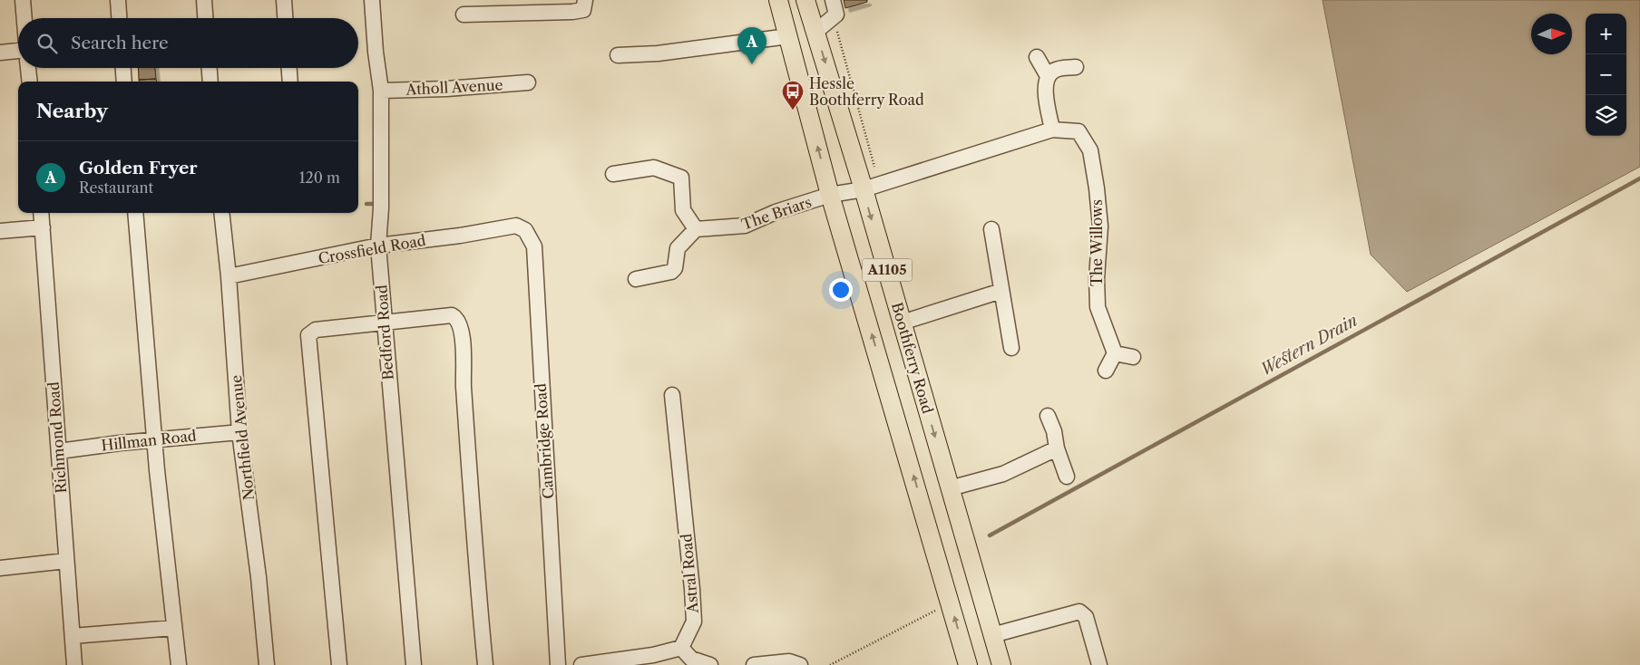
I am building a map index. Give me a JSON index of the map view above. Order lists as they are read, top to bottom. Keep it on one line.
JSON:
{"streets":{"main road":["A1105","Boothferry Road"],"street":["Atholl Avenue","The Briars","The Willows","Crossfield Road","Bedford Road","Richmond Road","Northfield Avenue","Hillman Road","Cambridge Road","Astral Road"]},"crossings":[["Atholl Avenue","Bedford Road"],["The Briars","The Willows"],["The Briars","A1105"],["The Briars","Boothferry Road"],["The Willows","Boothferry Road"],["Crossfield Road","Bedford Road"],["Crossfield Road","Northfield Avenue"],["Crossfield Road","Cambridge Road"],["Richmond Road","Hillman Road"],["Northfield Avenue","Hillman Road"]],"water":["Western Drain"],"places":{"bus stop":["Hessle Boothferry Road"]},"north":"right","page":{"map_buttons":["+","−"],"search":"Search here","pins":"A","heading":"Nearby","list":[{"mark":"A","name":"Golden Fryer","note":"Restaurant","value":"120 m"}]}}
